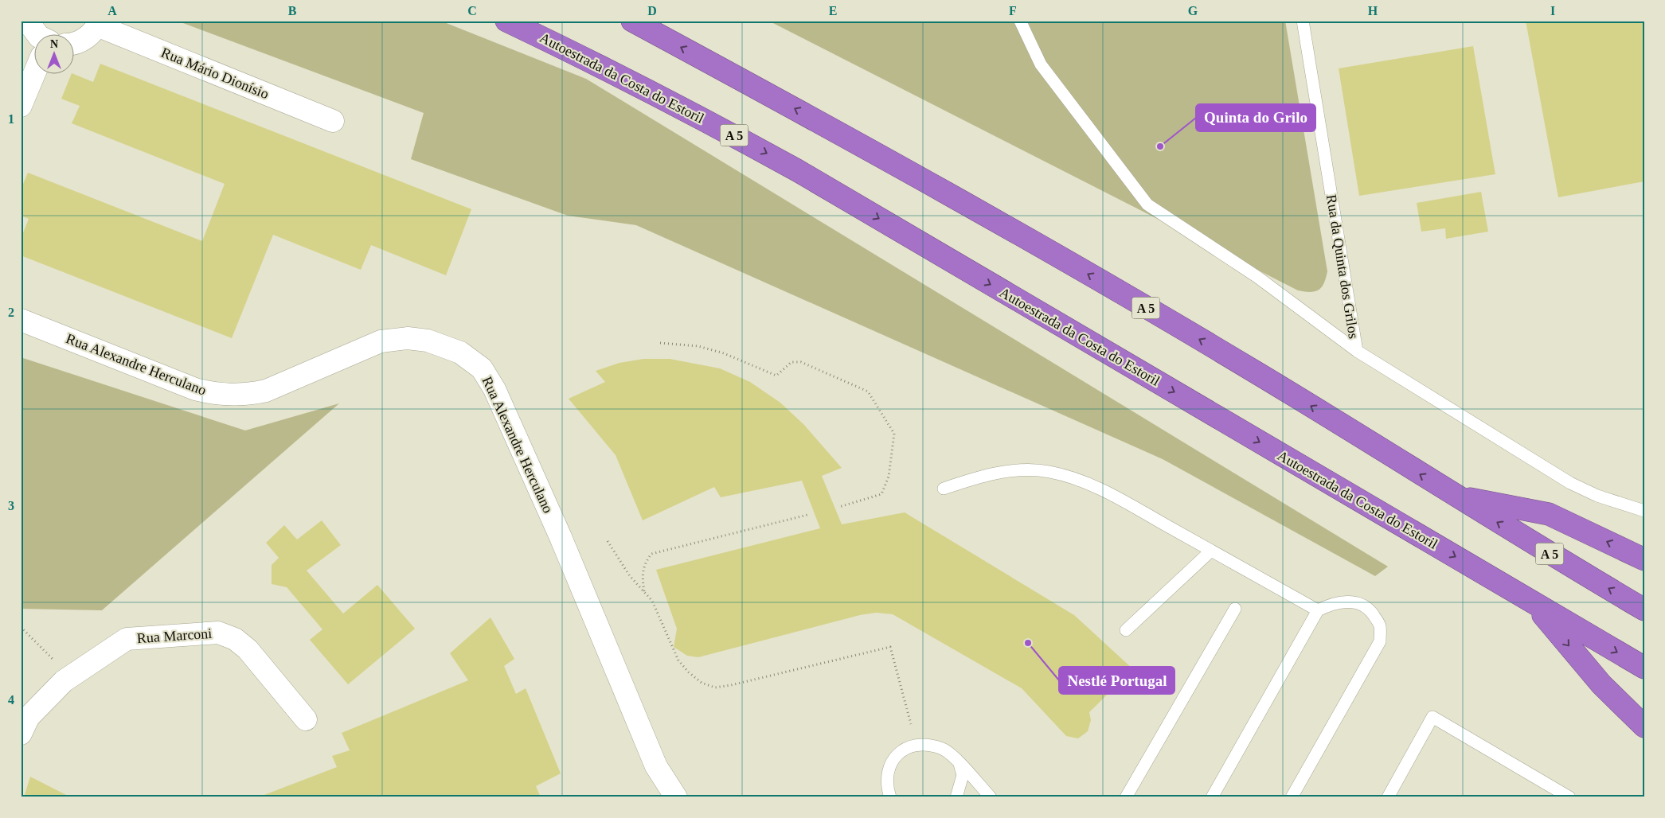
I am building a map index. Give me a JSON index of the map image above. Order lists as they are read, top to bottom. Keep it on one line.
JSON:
{"streets":{"highway":["Autoestrada da Costa do Estoril","A 5"],"street":["Rua Mário Dionísio","Rua Alexandre Herculano","Rua Marconi"],"lane":["Rua da Quinta dos Grilos"]},"places":["Quinta do Grilo","Nestlé Portugal"],"north":"top","grid":{"columns":["A","B","C","D","E","F","G","H","I"],"rows":["1","2","3","4"]}}
